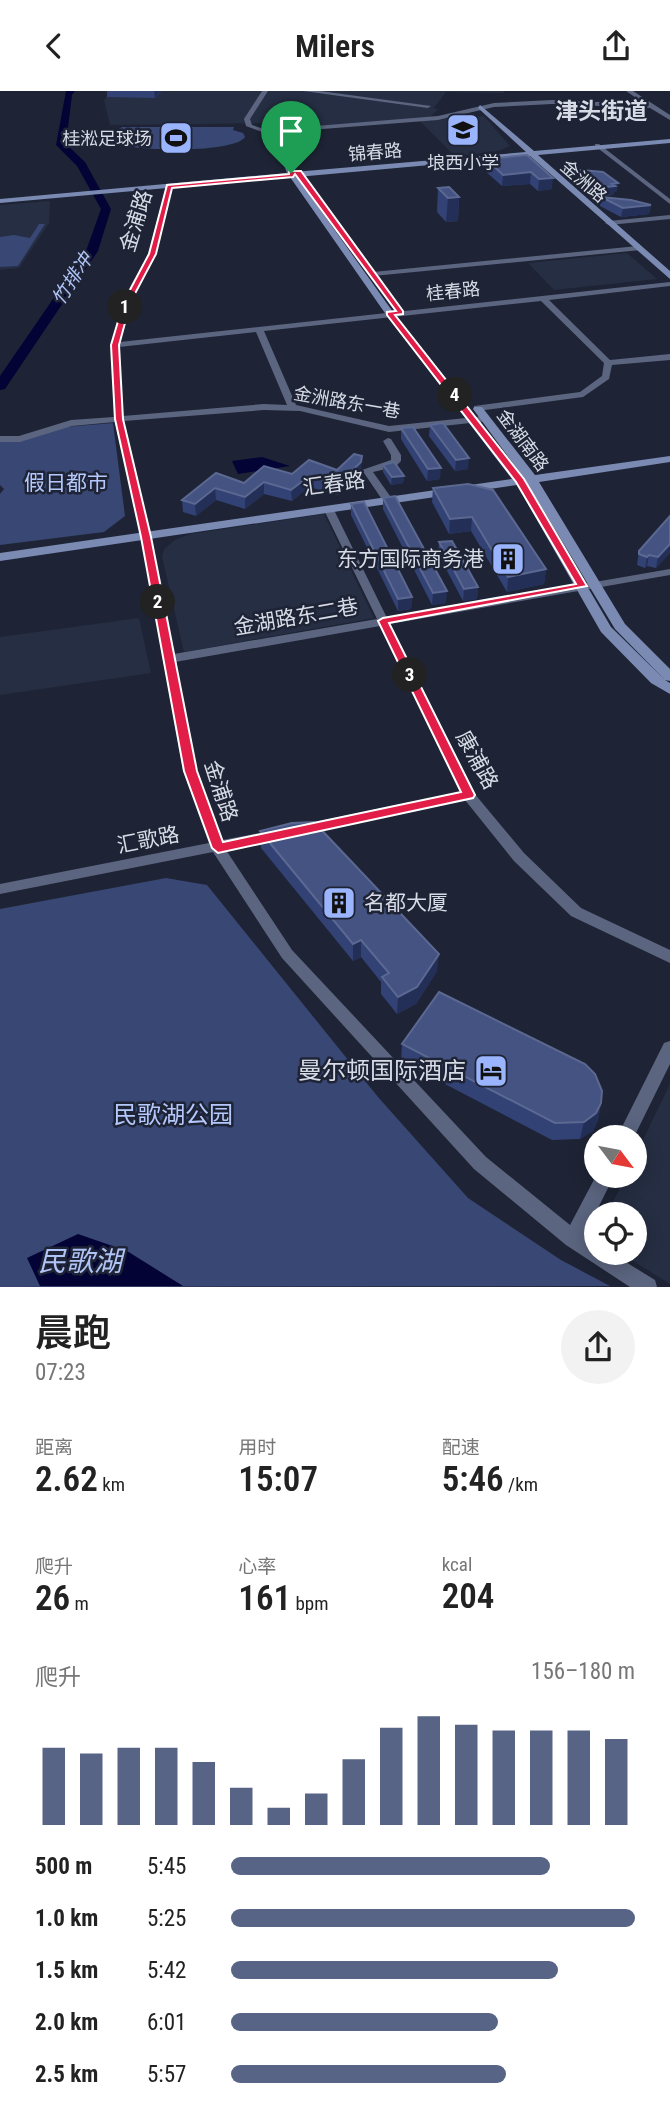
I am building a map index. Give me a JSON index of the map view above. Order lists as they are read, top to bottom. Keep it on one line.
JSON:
{"streets":{"main road":["锦春路","金洲路","金湖南路","汇春路"],"street":["金浦路","桂春路","金洲路东一巷","金湖路东二巷","康浦路","汇歌路"]},"crossings":[["锦春路","金洲路"],["锦春路","金浦路"],["锦春路","金湖南路"],["金浦路","桂春路"],["金浦路","金洲路东一巷"],["金浦路","汇春路"],["金浦路","金湖路东二巷"],["金浦路","汇歌路"],["桂春路","金湖南路"],["金洲路东一巷","金湖南路"],["金湖南路","汇春路"],["金湖南路","金湖路东二巷"],["汇春路","康浦路"],["金湖路东二巷","康浦路"],["康浦路","汇歌路"]],"districts":["津头街道"],"water":["竹排冲","民歌湖"],"parks":["假日都市","民歌湖公园"],"places":{"school or university":["埌西小学"],"sports":["桂淞足球场"],"building":["东方国际商务港","名都大厦"],"hotel":["曼尔顿国际酒店"]},"north":"bottom right","page":{"header":"Milers","pins":["1","4","2","3"],"heading":["晨跑","07:23"],"stats":[["距离","2.62 km"],["用时","15:07"],["配速","5:46 /km"],["爬升","26 m"],["心率","161 bpm"],["kcal","204"]],"chart":["爬升","156–180 m"],"list":[{"name":"500 m","note":"5:45"},{"name":"1.0 km","note":"5:25"},{"name":"1.5 km","note":"5:42"},{"name":"2.0 km","note":"6:01"},{"name":"2.5 km","note":"5:57"}]}}
